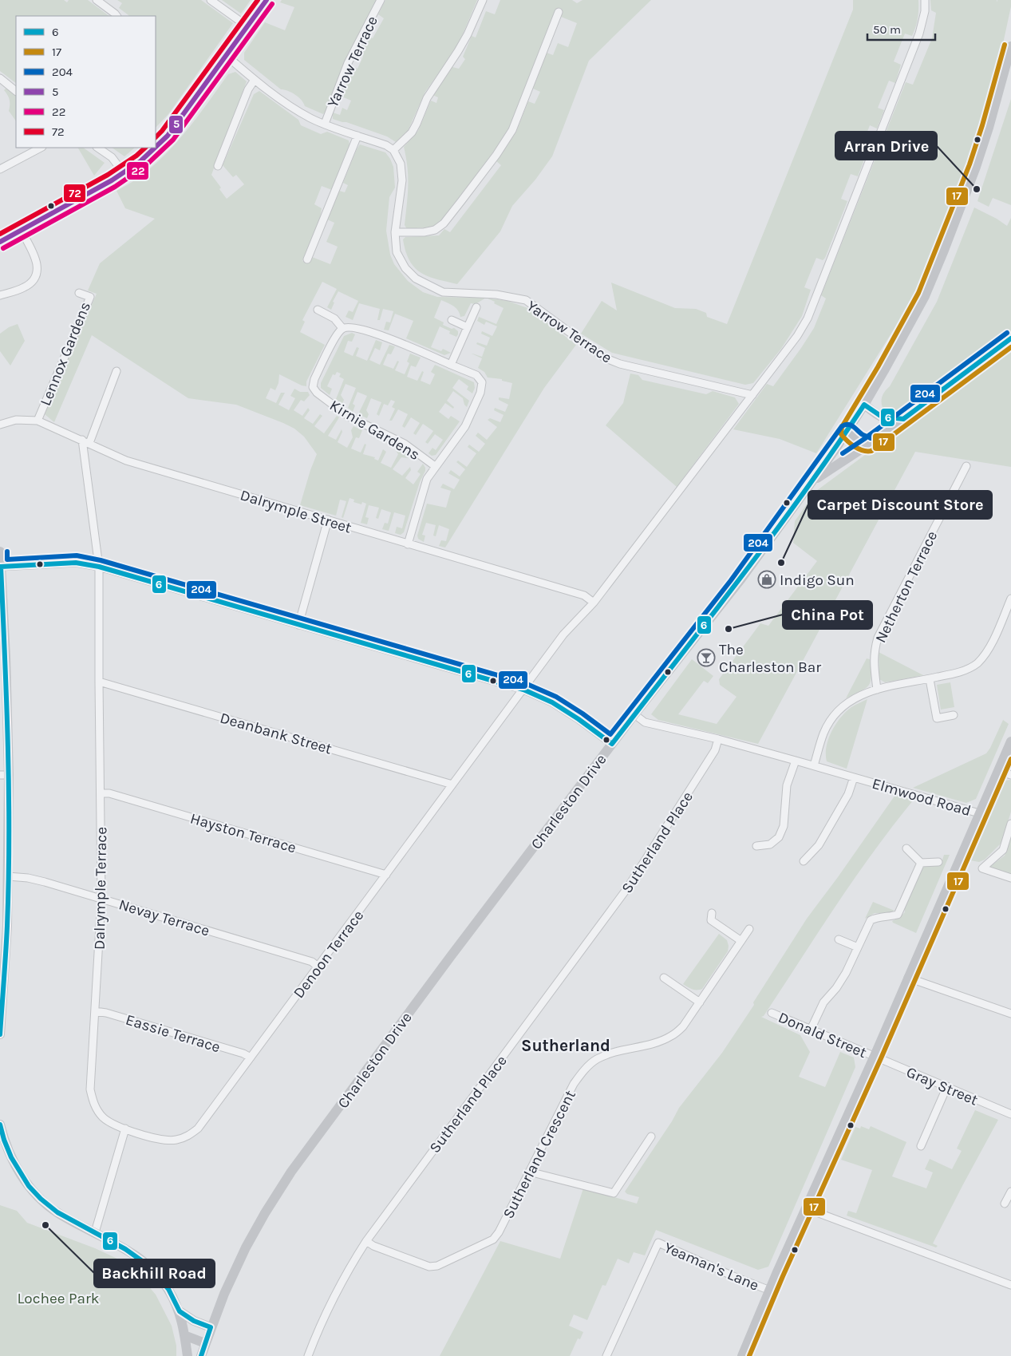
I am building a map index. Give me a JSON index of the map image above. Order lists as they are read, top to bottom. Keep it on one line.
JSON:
{"streets":{"street":["Yarrow Terrace","Lennox Gardens","Kirnie Gardens","Dalrymple Street","Netherton Terrace","Deanbank Street","Elmwood Road","Charleston Drive","Hayston Terrace","Sutherland Place","Dalrymple Terrace","Nevay Terrace","Denoon Terrace","Eassie Terrace","Donald Street","Gray Street","Sutherland Crescent","Yeaman's Lane"]},"crossings":[["Yarrow Terrace","Denoon Terrace"],["Lennox Gardens","Dalrymple Street"],["Dalrymple Street","Dalrymple Terrace"],["Dalrymple Street","Denoon Terrace"],["Deanbank Street","Dalrymple Terrace"],["Deanbank Street","Denoon Terrace"],["Elmwood Road","Charleston Drive"],["Elmwood Road","Sutherland Place"],["Hayston Terrace","Dalrymple Terrace"],["Hayston Terrace","Denoon Terrace"],["Sutherland Place","Sutherland Crescent"],["Dalrymple Terrace","Nevay Terrace"],["Dalrymple Terrace","Denoon Terrace"],["Dalrymple Terrace","Eassie Terrace"],["Nevay Terrace","Denoon Terrace"],["Denoon Terrace","Eassie Terrace"],["Donald Street","Gray Street"]],"districts":["Sutherland"],"parks":["Lochee Park"],"places":{"other":["Arran Drive","Carpet Discount Store","China Pot","Backhill Road"],"shop":["Indigo Sun"],"bar":["The Charleston Bar"]},"lines":["transit line 5","transit line 72","transit line 22","transit line 17","transit line 204","transit line 6"],"legend":["6","17","204","5","22","72"],"scale_bar":"50 m"}
